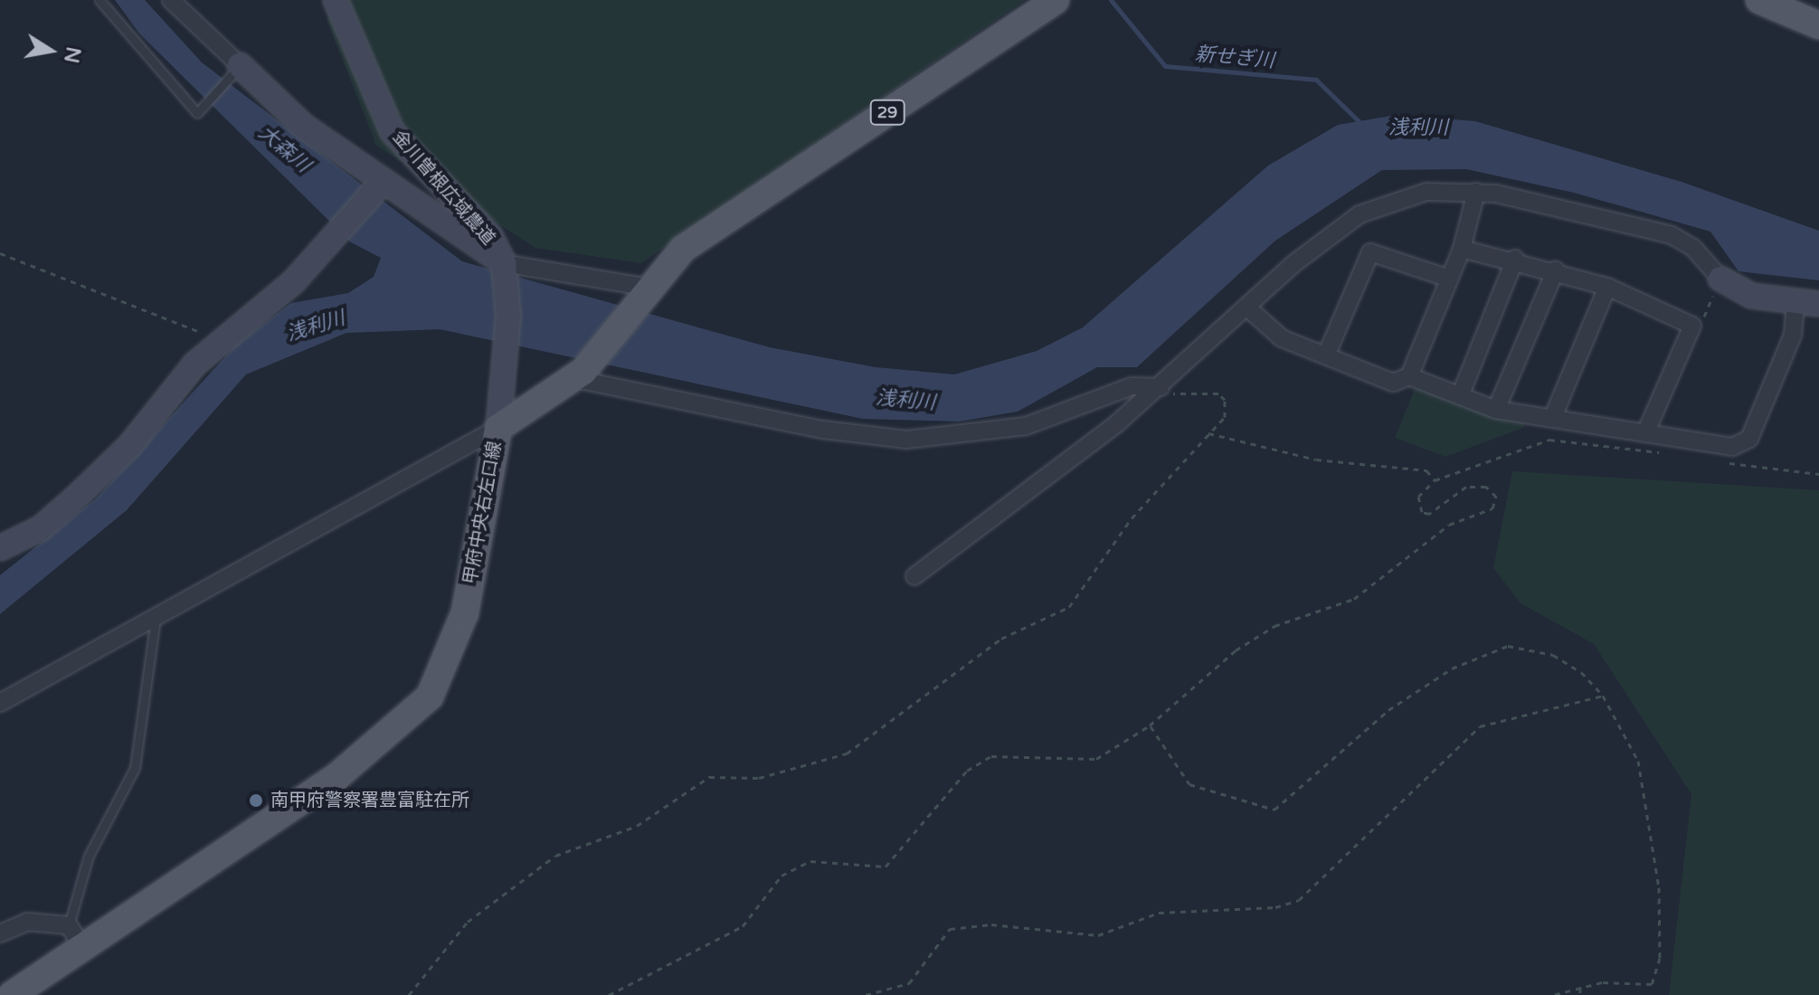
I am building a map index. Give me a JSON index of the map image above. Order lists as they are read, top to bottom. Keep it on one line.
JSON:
{"streets":{"main road":["29","甲府中央右左口線"],"street":["金川曽根広域農道"]},"crossings":[["金川曽根広域農道","甲府中央右左口線"]],"water":["新せぎ川","浅利川","大森川"],"places":["南甲府警察署豊富駐在所"],"north":"right"}
